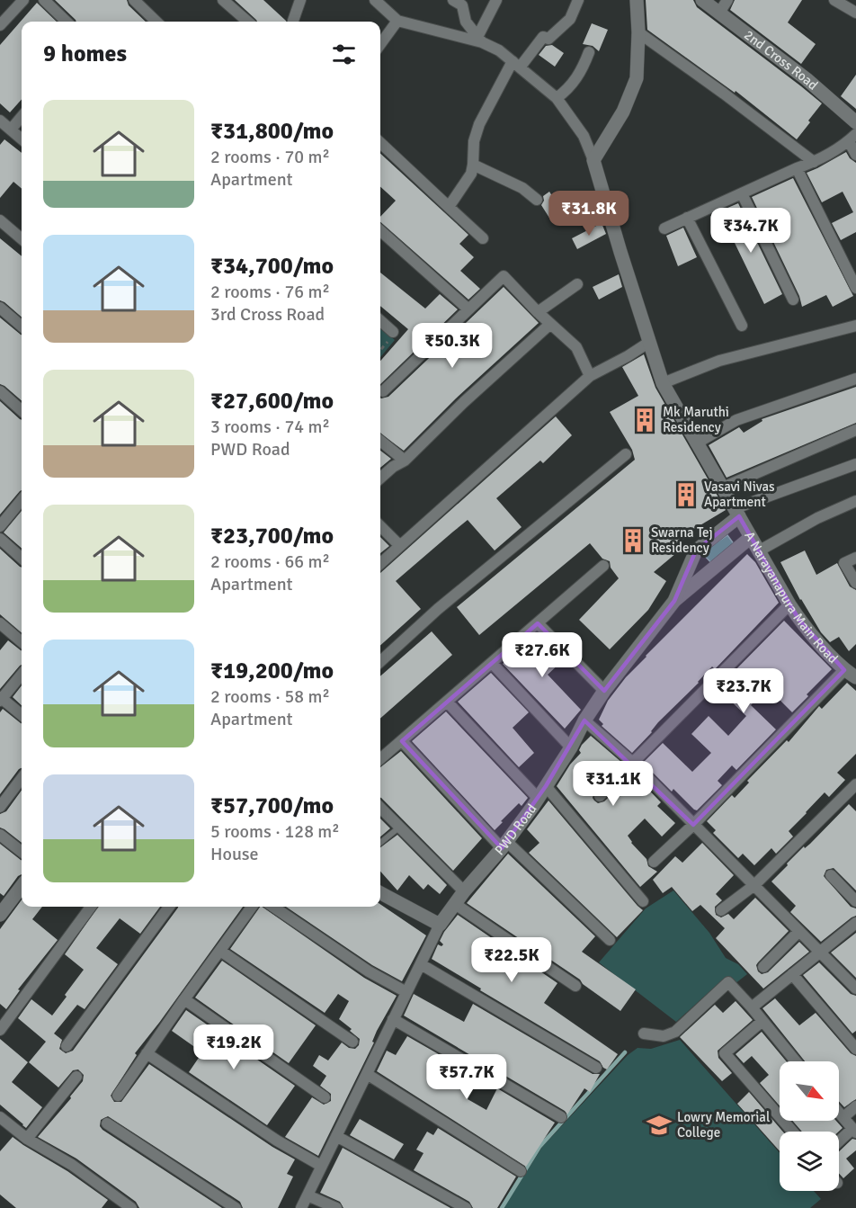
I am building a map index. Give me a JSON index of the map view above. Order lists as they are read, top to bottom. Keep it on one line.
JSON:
{"streets":{"street":["2nd Cross Road","A Narayanapura Main Road","PWD Road"]},"crossings":[["A Narayanapura Main Road","PWD Road"]],"places":{"building":["Mk Maruthi Residency","Vasavi Nivas Apartment","Swarna Tej Residency"],"school or university":["Lowry Memorial College"]},"north":"bottom right","page":{"heading":"9 homes","list":[{"name":"₹31,800/mo","note":"2 rooms · 70 m² · Apartment"},{"name":"₹34,700/mo","note":"2 rooms · 76 m² · 3rd Cross Road"},{"name":"₹27,600/mo","note":"3 rooms · 74 m² · PWD Road"},{"name":"₹23,700/mo","note":"2 rooms · 66 m² · Apartment"},{"name":"₹19,200/mo","note":"2 rooms · 58 m² · Apartment"},{"name":"₹57,700/mo","note":"5 rooms · 128 m² · House"}],"price":["₹31.8K","₹34.7K","₹50.3K","₹27.6K","₹23.7K","₹31.1K","₹22.5K","₹19.2K","₹57.7K"]}}
